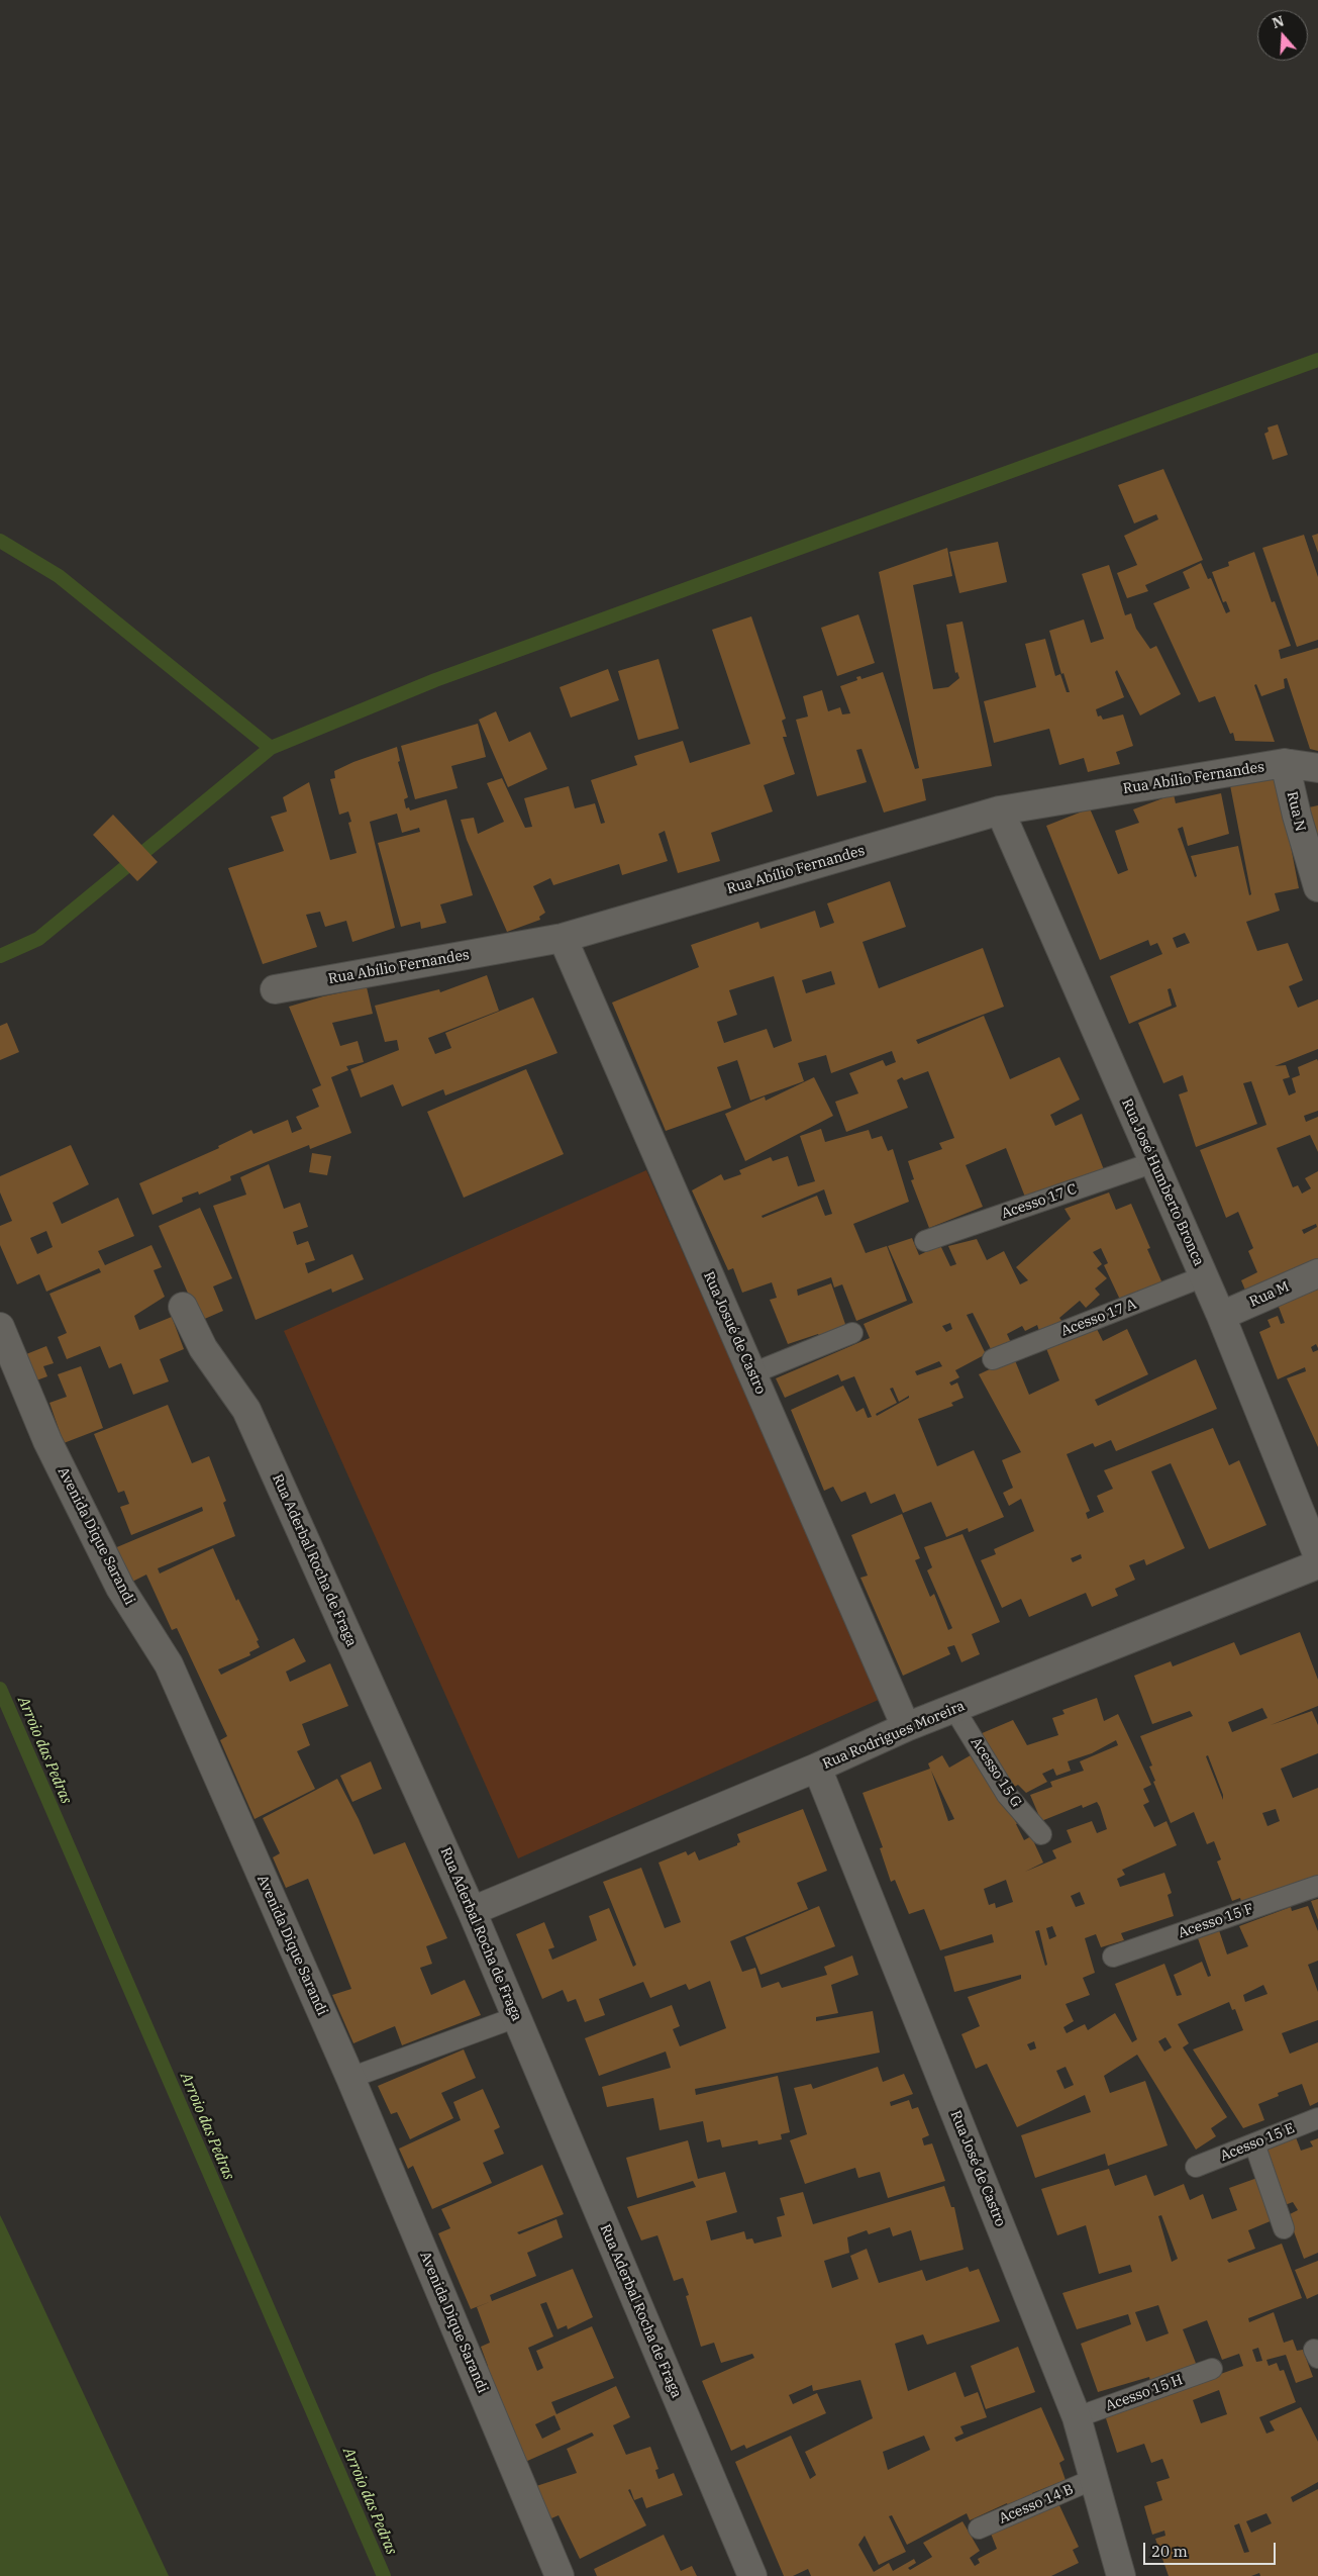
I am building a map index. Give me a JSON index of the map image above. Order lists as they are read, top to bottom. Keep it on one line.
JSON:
{"streets":{"street":["Rua Abílio Fernandes","Rua N","Rua José Humberto Bronca","Rua M","Rua Josué de Castro","Avenida Dique Sarandi","Rua Aderbal Rocha de Fraga","Rua Rodrigues Moreira","Rua José de Castro"],"lane":["Acesso 17 C","Acesso 17 A","Acesso 15 G","Acesso 15 F","Acesso 15 E","Acesso 15 H","Acesso 14 B"]},"crossings":[["Rua Abílio Fernandes","Rua N"],["Rua Abílio Fernandes","Rua José Humberto Bronca"],["Rua Abílio Fernandes","Rua Josué de Castro"],["Rua José Humberto Bronca","Acesso 17 C"],["Rua José Humberto Bronca","Rua M"],["Rua José Humberto Bronca","Acesso 17 A"],["Rua Josué de Castro","Rua Rodrigues Moreira"],["Rua Aderbal Rocha de Fraga","Rua Rodrigues Moreira"],["Rua Rodrigues Moreira","Acesso 15 G"],["Rua Rodrigues Moreira","Rua José de Castro"],["Rua José de Castro","Acesso 15 H"],["Rua José de Castro","Acesso 14 B"]],"water":["Arroio das Pedras"],"scale_bar":"20 m","north":"top"}
